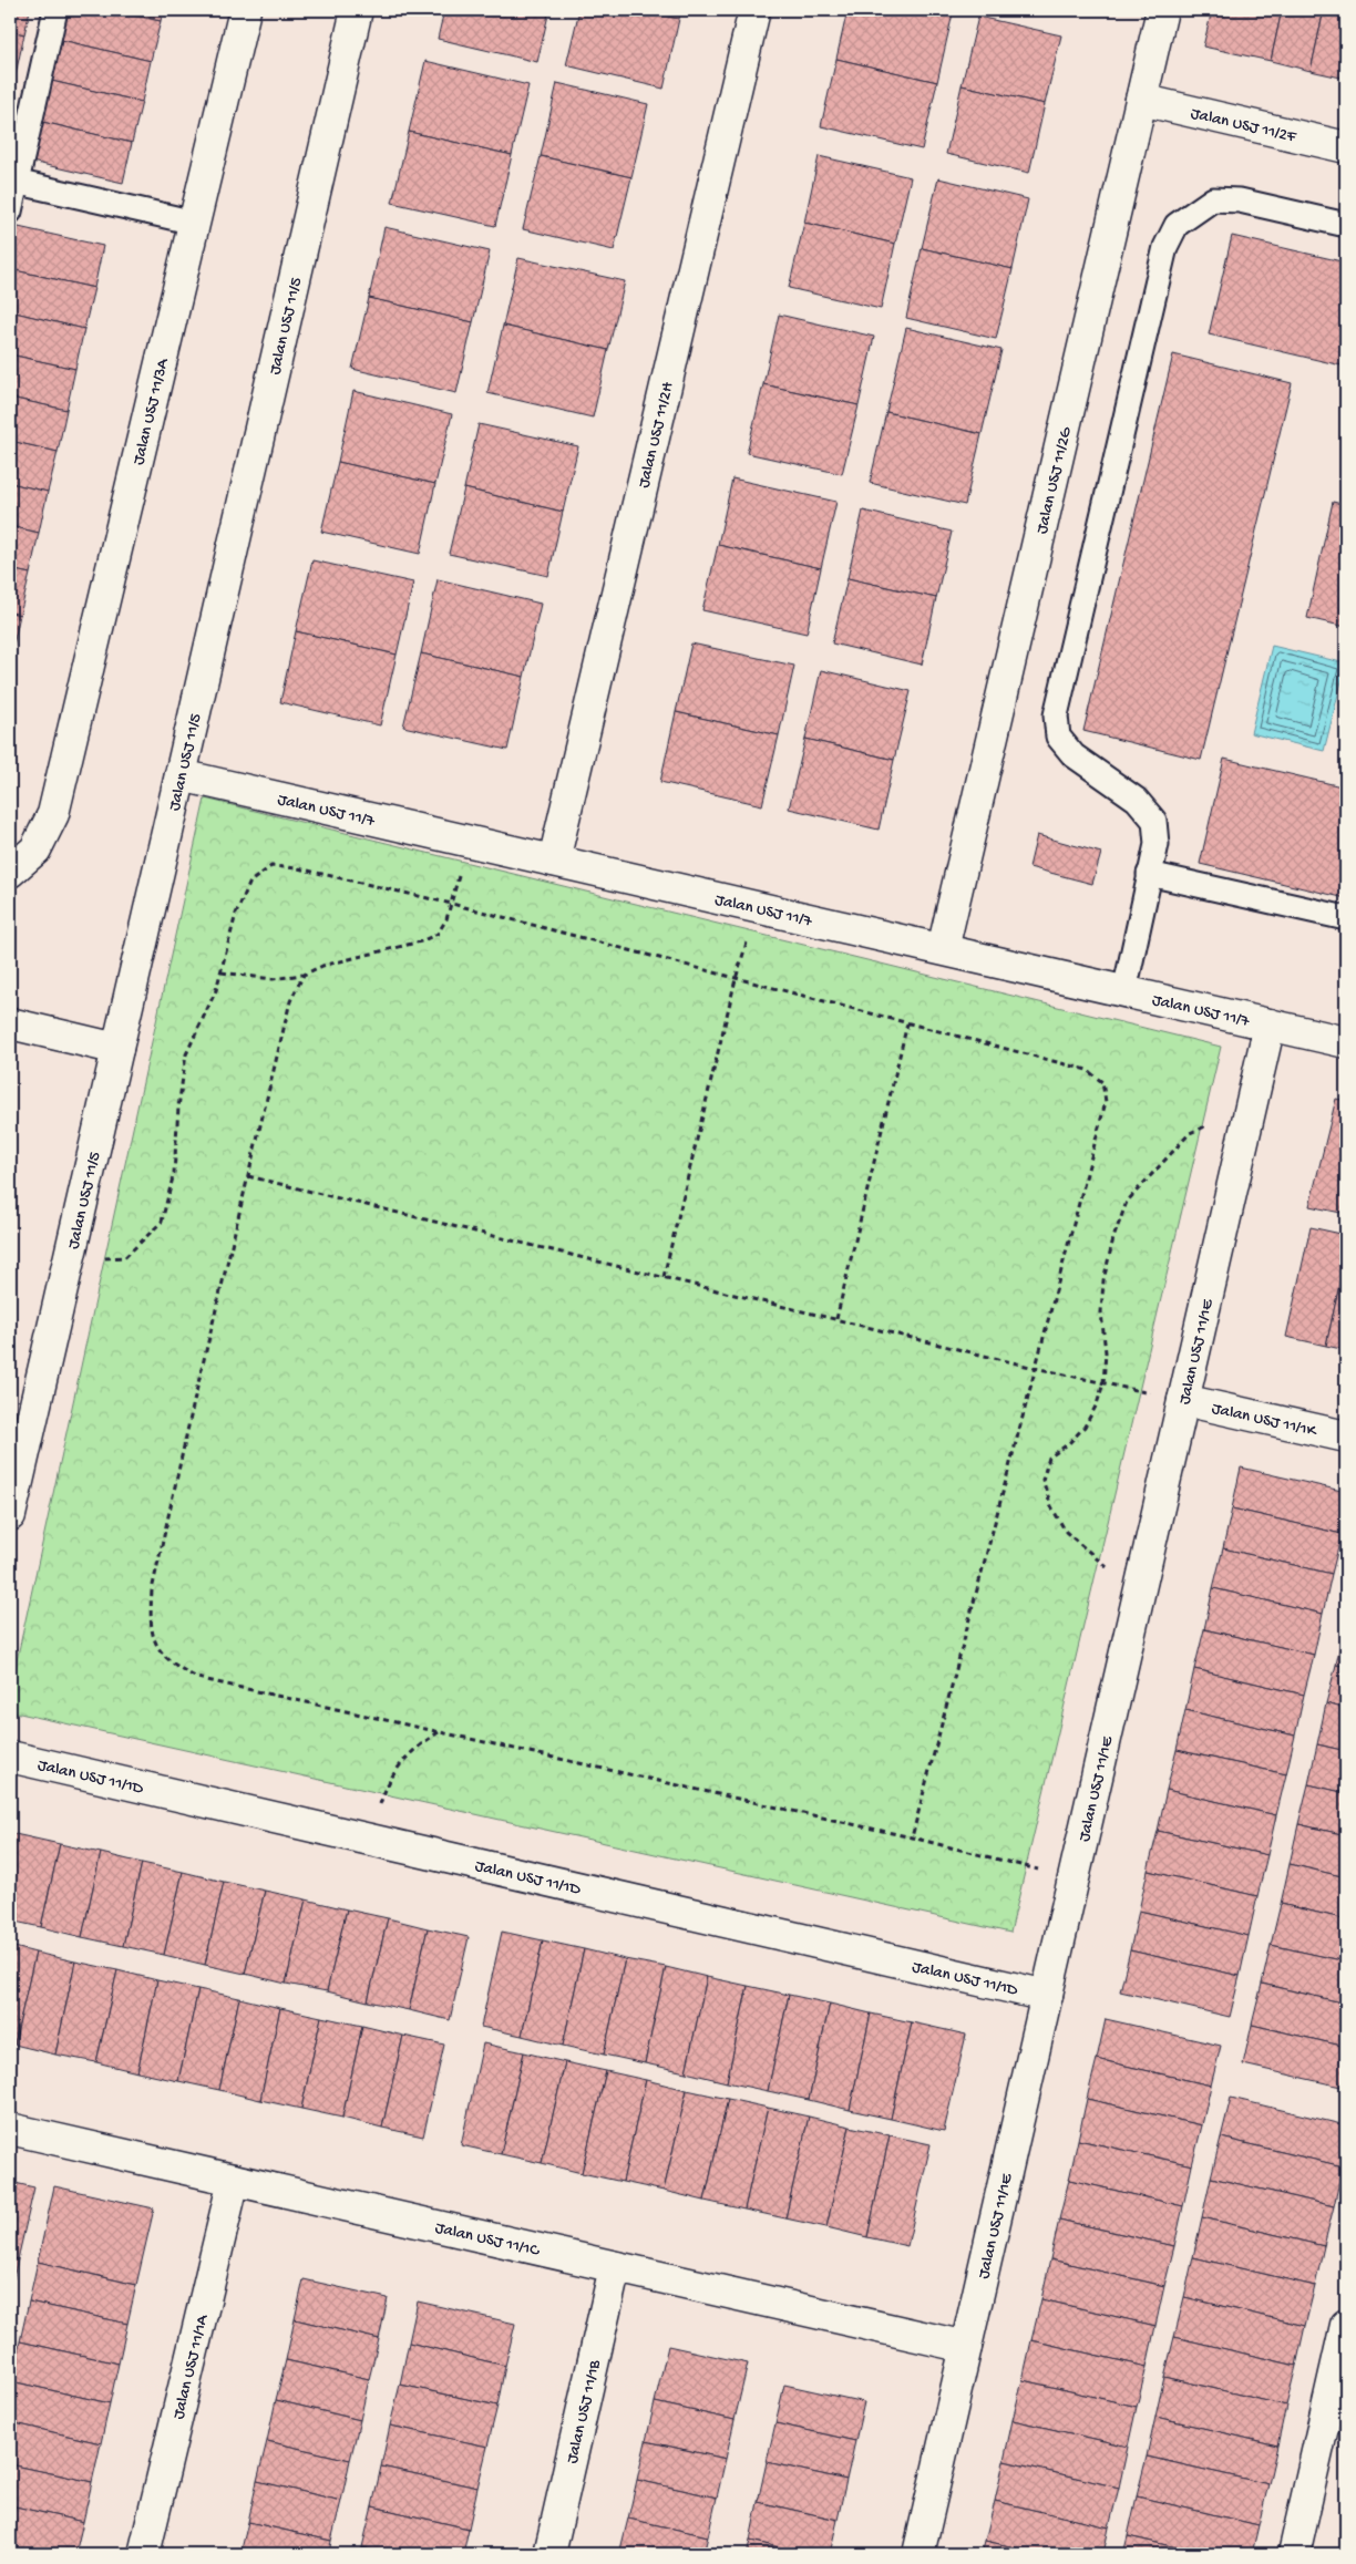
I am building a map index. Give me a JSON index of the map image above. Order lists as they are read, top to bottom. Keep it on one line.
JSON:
{"streets":{"street":["Jalan USJ 11/2F","Jalan USJ 11/5","Jalan USJ 11/3A","Jalan USJ 11/2H","Jalan USJ 11/2G","Jalan USJ 11/7","Jalan USJ 11/1E","Jalan USJ 11/1K","Jalan USJ 11/1D","Jalan USJ 11/1C","Jalan USJ 11/1A","Jalan USJ 11/1B"]},"crossings":[["Jalan USJ 11/2F","Jalan USJ 11/2G"],["Jalan USJ 11/5","Jalan USJ 11/7"],["Jalan USJ 11/2H","Jalan USJ 11/7"],["Jalan USJ 11/2G","Jalan USJ 11/7"],["Jalan USJ 11/7","Jalan USJ 11/1E"],["Jalan USJ 11/1E","Jalan USJ 11/1K"],["Jalan USJ 11/1E","Jalan USJ 11/1D"],["Jalan USJ 11/1E","Jalan USJ 11/1C"],["Jalan USJ 11/1C","Jalan USJ 11/1A"],["Jalan USJ 11/1C","Jalan USJ 11/1B"]]}
